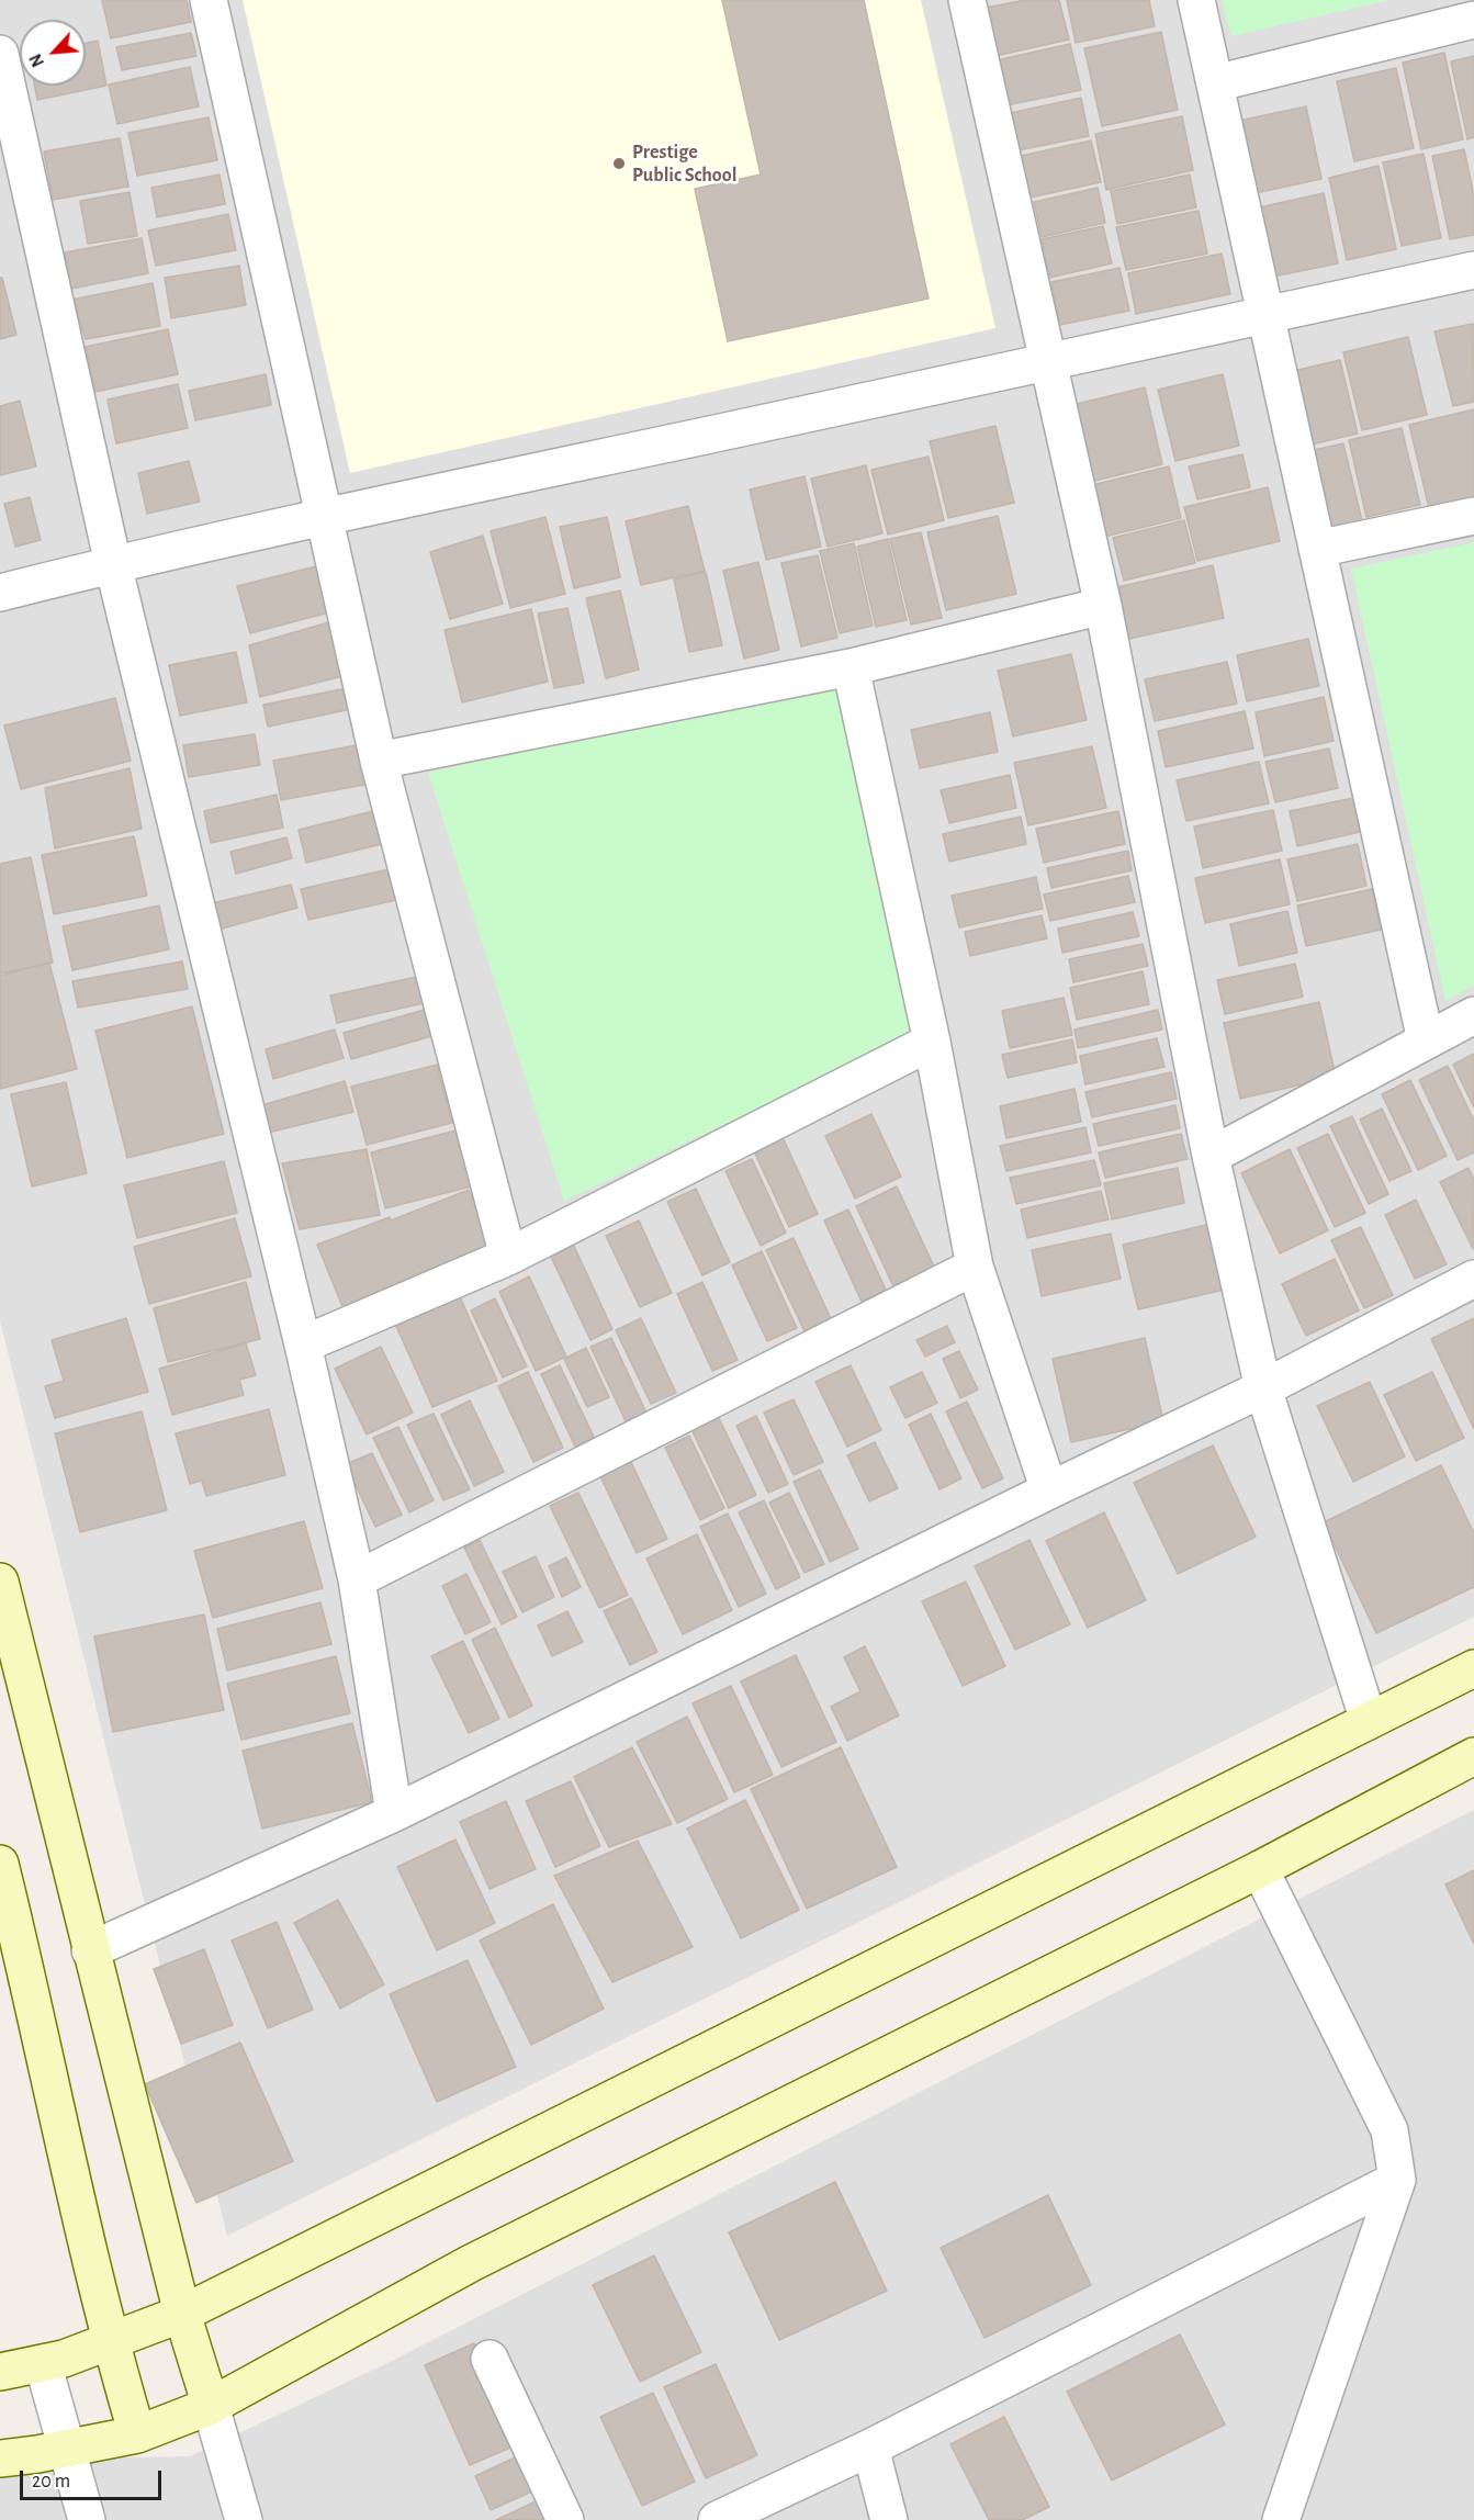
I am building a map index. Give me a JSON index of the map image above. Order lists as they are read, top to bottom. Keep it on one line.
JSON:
{"places":["Prestige Public School"],"scale_bar":"20 m","north":"bottom left"}
